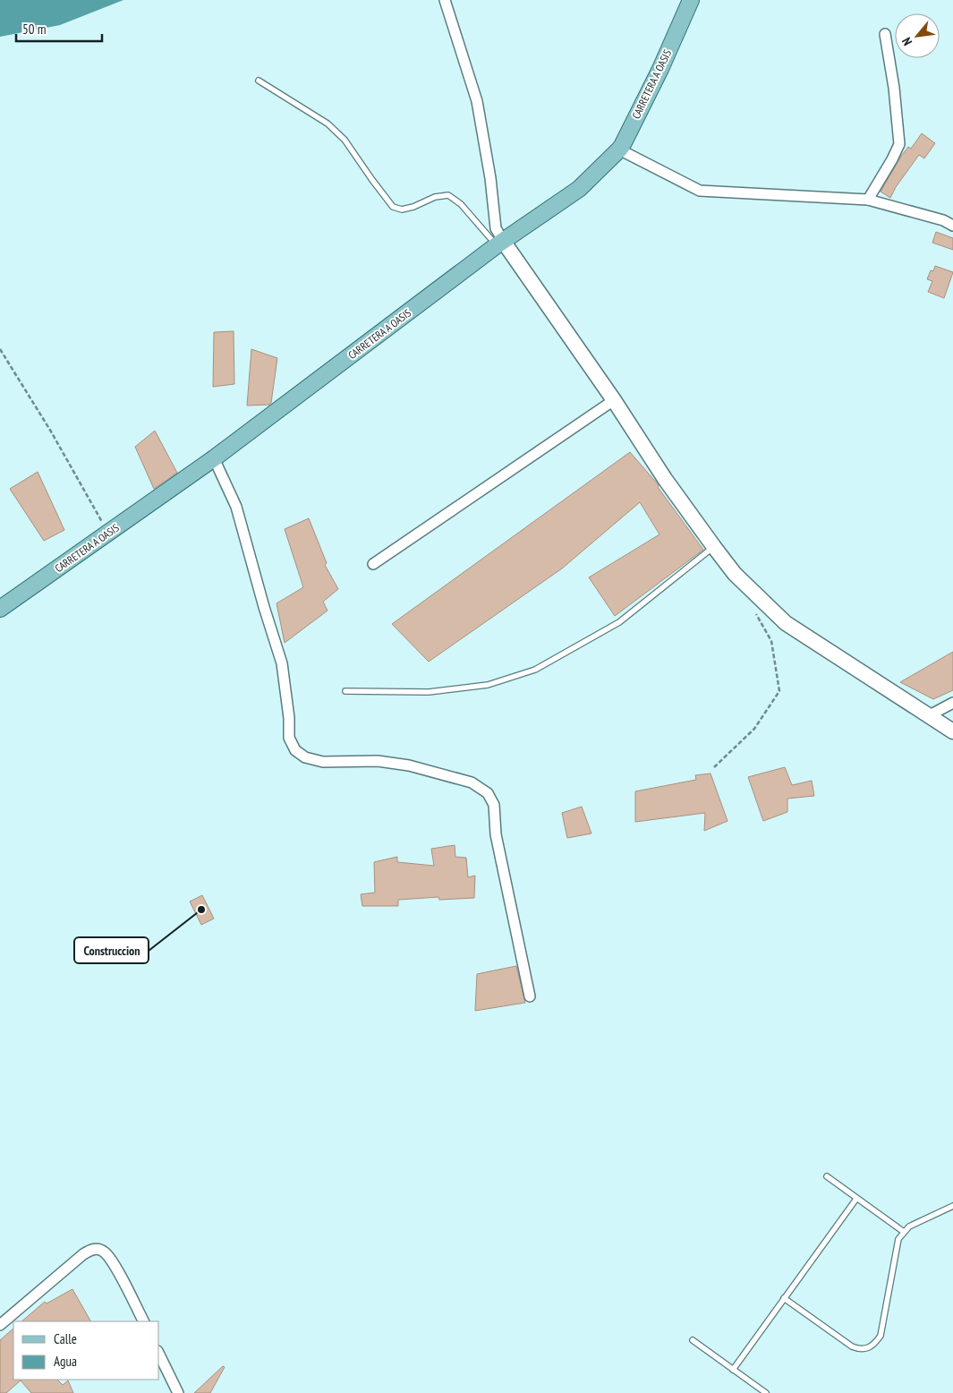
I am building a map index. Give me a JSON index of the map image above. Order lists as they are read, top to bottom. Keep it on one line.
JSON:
{"streets":{"main road":["CARRETERA A OASIS"]},"places":["Construccion"],"legend":["Calle","Agua"],"scale_bar":"50 m","north":"bottom left"}
